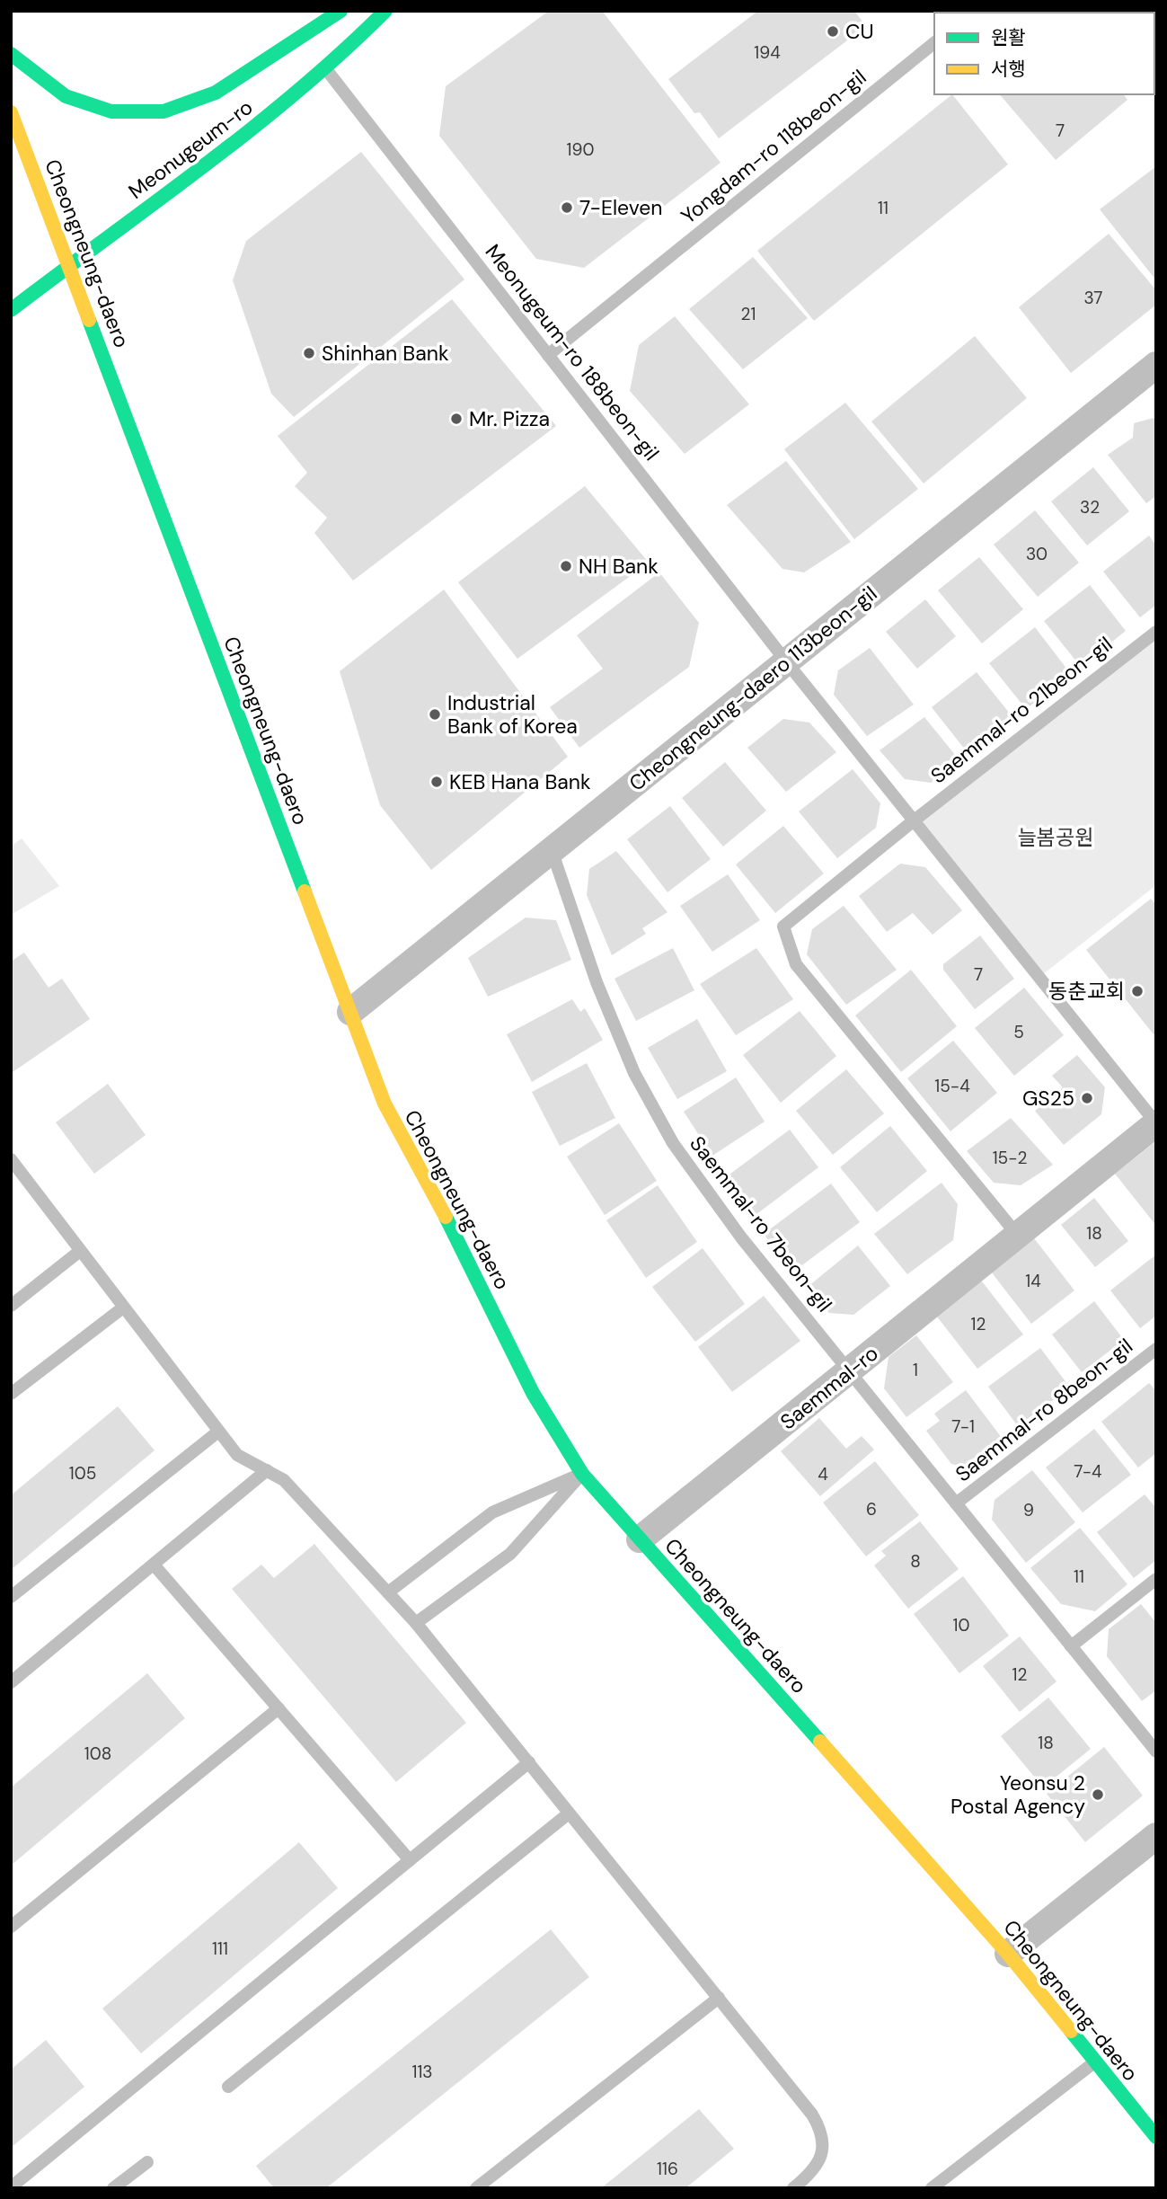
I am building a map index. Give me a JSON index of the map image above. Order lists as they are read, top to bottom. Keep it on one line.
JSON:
{"streets":{"main road":["Meonugeum-ro","Cheongneung-daero"],"street":["Cheongneung-daero 113beon-gil","Saemmal-ro"],"lane":["Yongdam-ro 118beon-gil","Meonugeum-ro 188beon-gil","Saemmal-ro 21beon-gil","Saemmal-ro 7beon-gil","Saemmal-ro 8beon-gil"]},"crossings":[["Yongdam-ro 118beon-gil","Meonugeum-ro 188beon-gil"],["Meonugeum-ro","Cheongneung-daero"],["Meonugeum-ro","Meonugeum-ro 188beon-gil"],["Cheongneung-daero","Cheongneung-daero 113beon-gil"],["Cheongneung-daero","Saemmal-ro"],["Meonugeum-ro 188beon-gil","Cheongneung-daero 113beon-gil"],["Cheongneung-daero 113beon-gil","Saemmal-ro 7beon-gil"],["Saemmal-ro 21beon-gil","Saemmal-ro"],["Saemmal-ro 7beon-gil","Saemmal-ro"],["Saemmal-ro 7beon-gil","Saemmal-ro 8beon-gil"],["Saemmal-ro","Saemmal-ro 8beon-gil"]],"parks":["늘봄공원"],"places":["CU","7-Eleven","Shinhan Bank","Mr. Pizza","NH Bank","Industrial Bank of Korea","KEB Hana Bank","동춘교회","GS25","Yeonsu 2 Postal Agency"],"house_numbers":["194","7","190","11","37","21","32","30","7","5","15-4","15-2","18","14","12","1","7-1","7-4","105","4","6","9","8","11","10","12","18","108","111","113","116"],"legend":["원활","서행"]}
